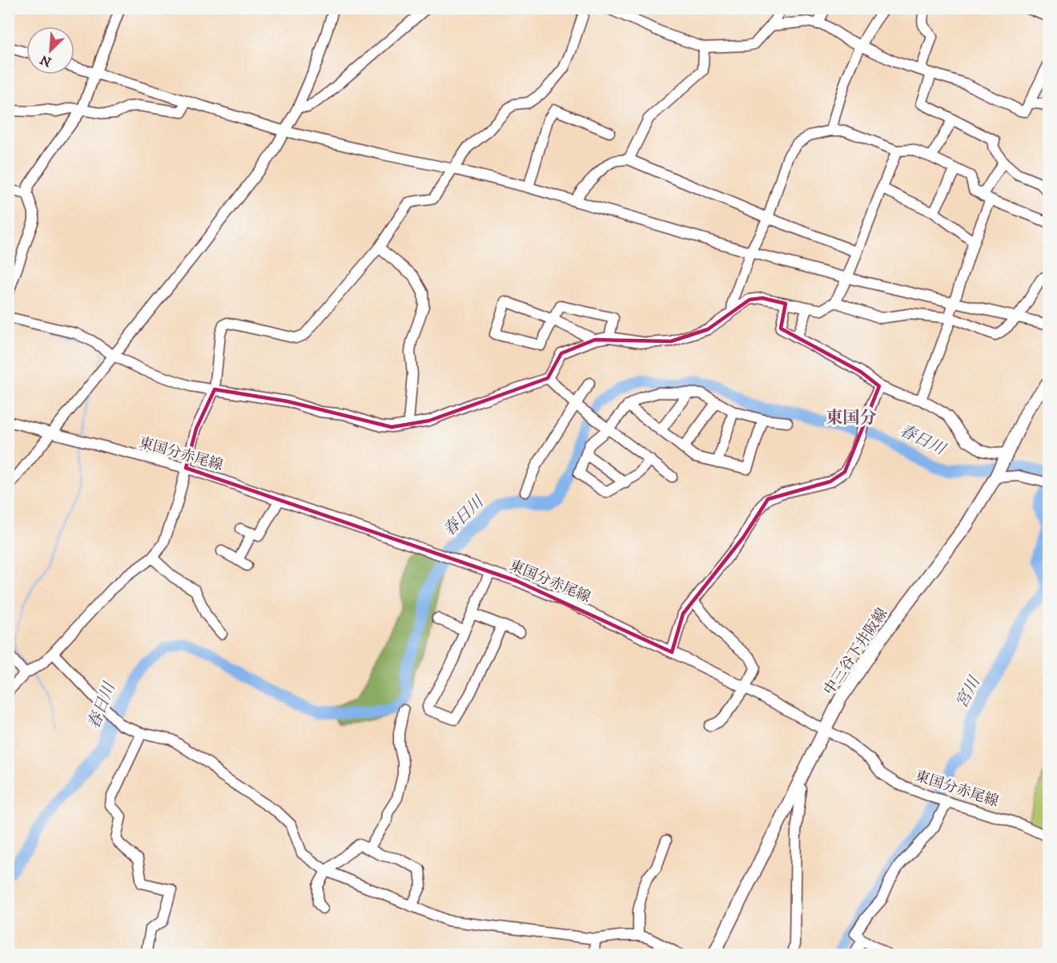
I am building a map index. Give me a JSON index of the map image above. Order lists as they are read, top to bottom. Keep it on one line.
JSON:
{"streets":{"main road":["中三谷下井阪線"],"street":["東国分赤尾線"]},"crossings":[["東国分赤尾線","中三谷下井阪線"]],"districts":["東国分"],"water":["春日川","宮川"],"north":"bottom left"}
